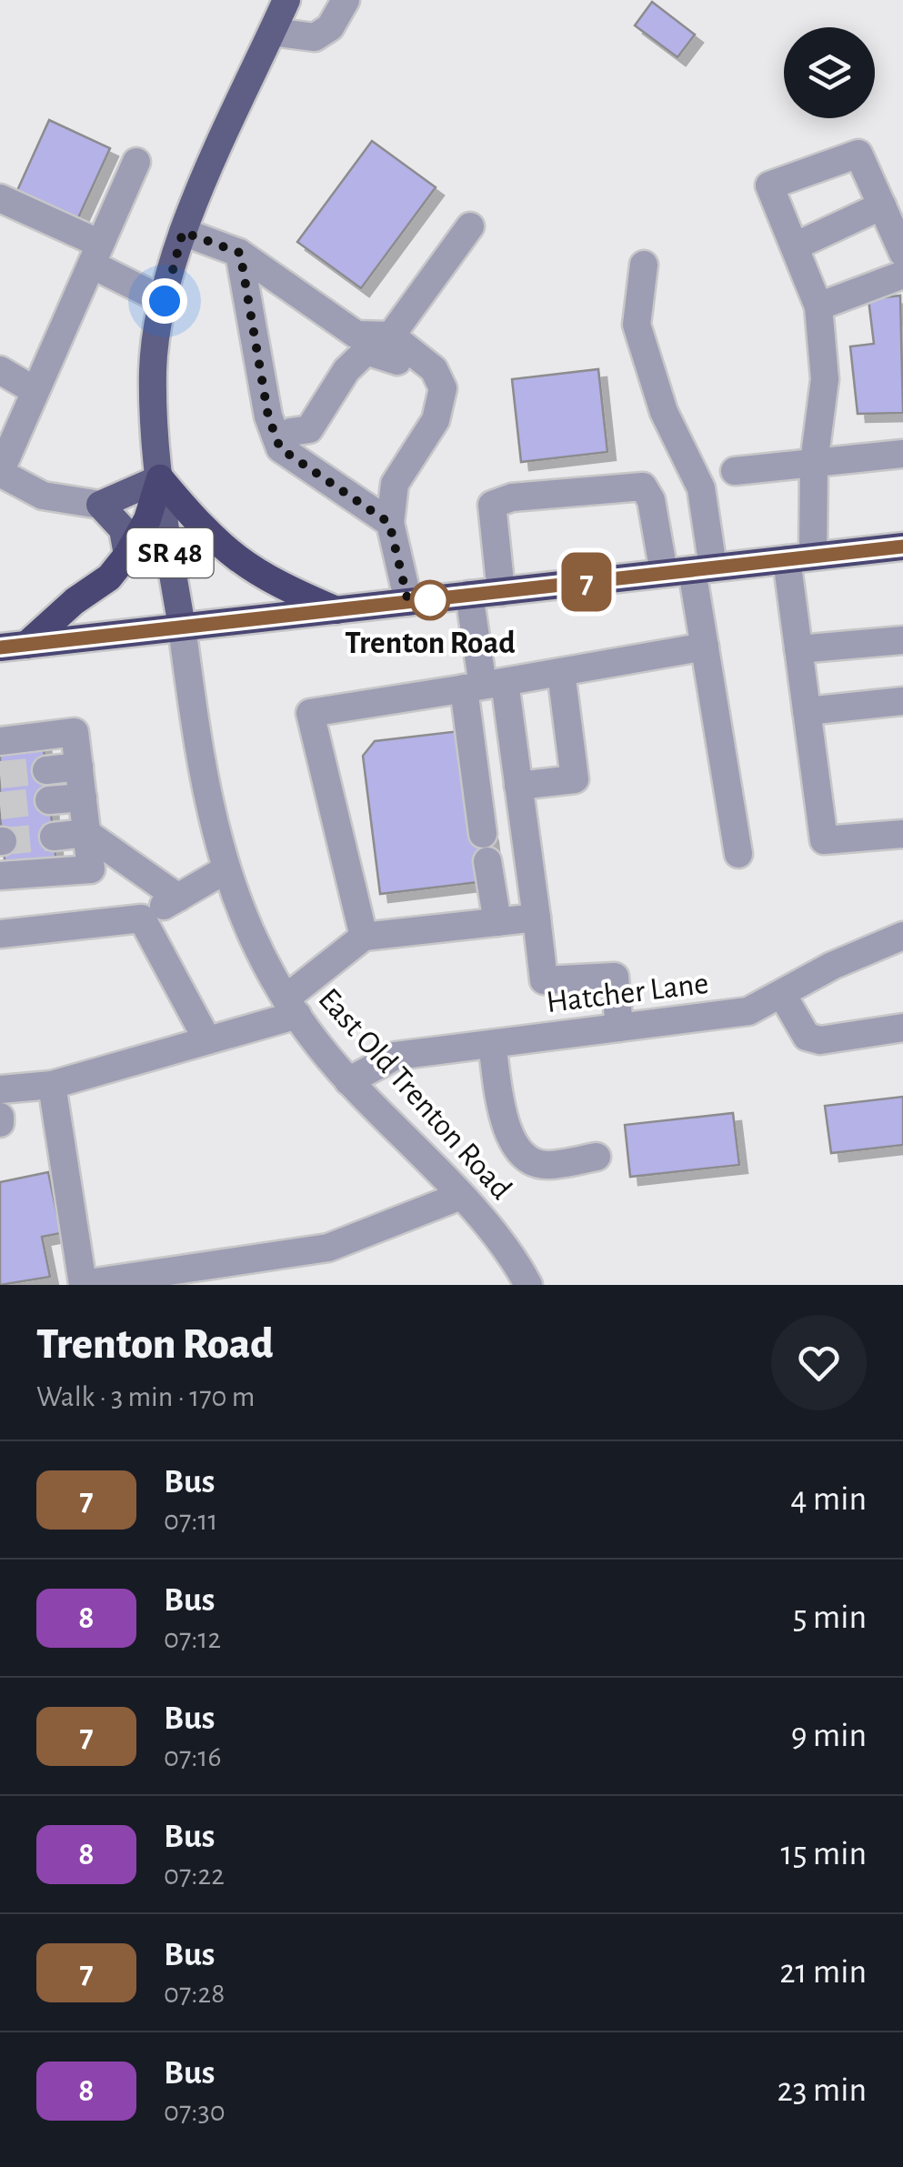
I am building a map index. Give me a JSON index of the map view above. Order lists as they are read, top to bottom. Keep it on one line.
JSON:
{"streets":{"highway":["SR 48"],"street":["Hatcher Lane","East Old Trenton Road"]},"crossings":[["SR 48","East Old Trenton Road"],["Hatcher Lane","East Old Trenton Road"]],"places":["Trenton Road"],"lines":["bus line 7"],"page":{"on_map":"7","heading":["Trenton Road","Walk · 3 min · 170 m"],"list":[{"mark":"7","name":"Bus","note":"07:11","value":"4 min"},{"mark":"8","name":"Bus","note":"07:12","value":"5 min"},{"mark":"7","name":"Bus","note":"07:16","value":"9 min"},{"mark":"8","name":"Bus","note":"07:22","value":"15 min"},{"mark":"7","name":"Bus","note":"07:28","value":"21 min"},{"mark":"8","name":"Bus","note":"07:30","value":"23 min"}]}}
